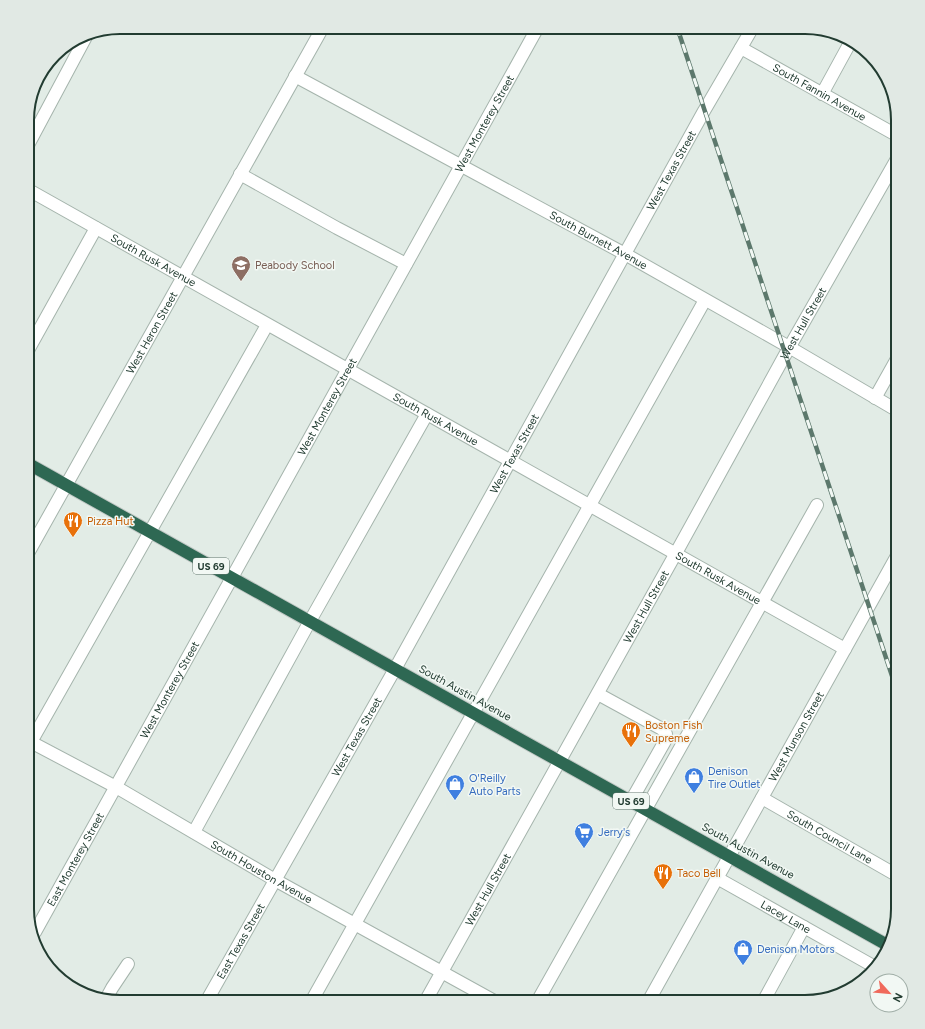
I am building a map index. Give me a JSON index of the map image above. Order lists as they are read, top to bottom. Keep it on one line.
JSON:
{"streets":{"highway":["US 69","South Austin Avenue"],"street":["South Fannin Avenue","West Monterey Street","West Texas Street","South Burnett Avenue","South Rusk Avenue","West Hull Street","West Heron Street","West Munson Street","South Council Lane","East Monterey Street","South Houston Avenue","Lacey Lane","East Texas Street"]},"crossings":[["South Fannin Avenue","West Texas Street"],["West Monterey Street","South Burnett Avenue"],["West Monterey Street","South Rusk Avenue"],["West Monterey Street","South Austin Avenue"],["West Monterey Street","East Monterey Street"],["West Monterey Street","South Houston Avenue"],["West Texas Street","South Burnett Avenue"],["West Texas Street","South Rusk Avenue"],["West Texas Street","South Austin Avenue"],["West Texas Street","South Houston Avenue"],["West Texas Street","East Texas Street"],["South Burnett Avenue","West Hull Street"],["South Burnett Avenue","West Heron Street"],["South Rusk Avenue","West Hull Street"],["South Rusk Avenue","West Heron Street"],["South Rusk Avenue","West Munson Street"],["West Hull Street","South Austin Avenue"],["West Hull Street","South Houston Avenue"],["West Heron Street","South Austin Avenue"],["South Austin Avenue","West Munson Street"],["West Munson Street","South Council Lane"],["West Munson Street","Lacey Lane"],["East Monterey Street","South Houston Avenue"],["South Houston Avenue","East Texas Street"]],"places":{"school or university":["Peabody School"],"restaurant":["Pizza Hut","Boston Fish Supreme","Taco Bell"],"shop":["Denison Tire Outlet","O'Reilly Auto Parts","Denison Motors"],"supermarket":["Jerry's"]},"north":"bottom right"}
